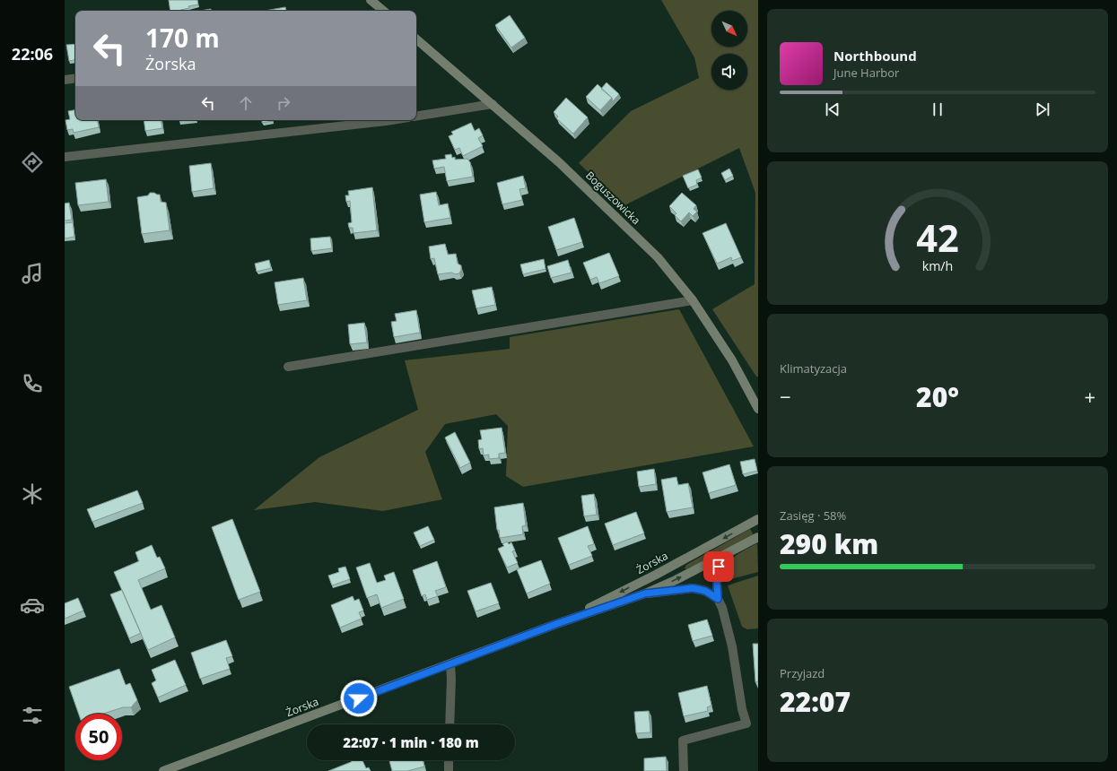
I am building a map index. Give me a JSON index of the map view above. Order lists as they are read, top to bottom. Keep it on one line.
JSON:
{"streets":{"main road":["Boguszowicka","Żorska"]},"north":"bottom right","page":{"tabs":"22:06","turn":["170 m","Żorska"],"song":["Northbound","June Harbor"],"tile":["Klimatyzacja",["Zasięg · 58%","290 km"],["Przyjazd","22:07"]],"heat":["−","20°","+"],"limit":"50","trip":"22:07 · 1 min · 180 m","gauge":["42","km/h"]}}
